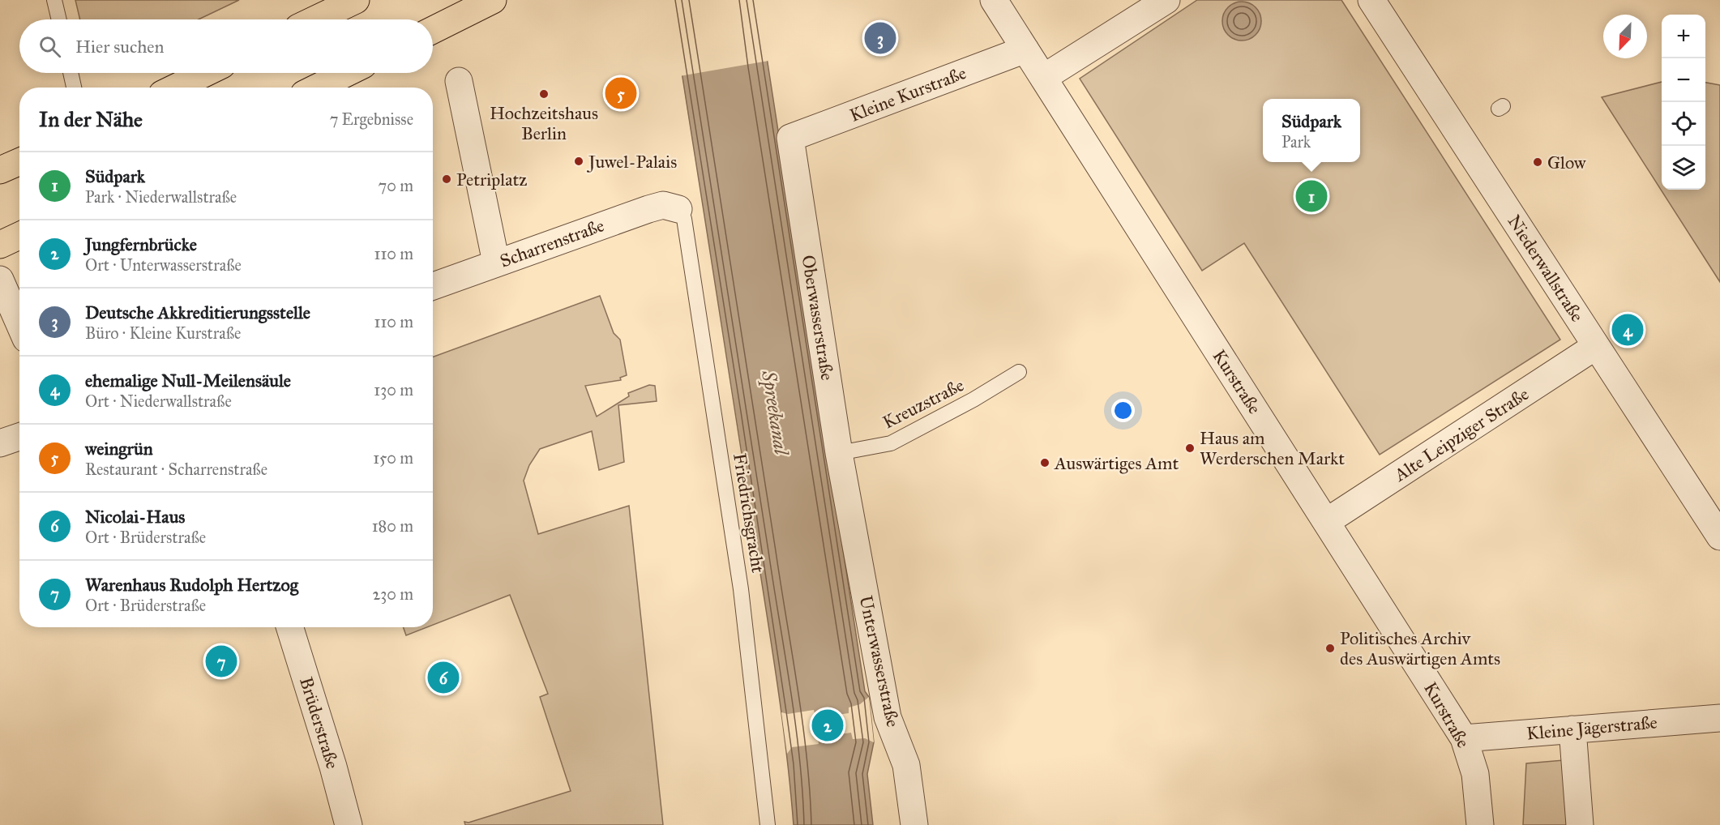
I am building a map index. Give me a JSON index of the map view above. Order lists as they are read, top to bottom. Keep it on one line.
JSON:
{"streets":{"street":["Kleine Kurstraße","Scharrenstraße","Niederwallstraße","Oberwasserstraße","Kurstraße","Alte Leipziger Straße","Unterwasserstraße","Brüderstraße","Kleine Jägerstraße"],"lane":["Kreuzstraße","Friedrichsgracht"]},"crossings":[["Kleine Kurstraße","Oberwasserstraße"],["Kleine Kurstraße","Kurstraße"],["Scharrenstraße","Friedrichsgracht"],["Niederwallstraße","Alte Leipziger Straße"],["Oberwasserstraße","Kreuzstraße"],["Oberwasserstraße","Unterwasserstraße"],["Kurstraße","Alte Leipziger Straße"],["Kurstraße","Kleine Jägerstraße"]],"water":["Spreekanal"],"places":["Hochzeitshaus Berlin","Juwel-Palais","Glow","Petriplatz","Haus am Werderschen Markt","Auswärtiges Amt","Politisches Archiv des Auswärtigen Amts"],"north":"bottom left","page":{"map_buttons":["+","−"],"search":"Hier suchen","pins":["3","5","1","4","7","6","2"],"heading":["In der Nähe","7 Ergebnisse"],"popup":["Südpark","Park"],"list":[{"mark":"1","name":"Südpark","note":"Park · Niederwallstraße","value":"70 m"},{"mark":"2","name":"Jungfernbrücke","note":"Ort · Unterwasserstraße","value":"110 m"},{"mark":"3","name":"Deutsche Akkreditierungsstelle","note":"Büro · Kleine Kurstraße","value":"110 m"},{"mark":"4","name":"ehemalige Null-Meilensäule","note":"Ort · Niederwallstraße","value":"130 m"},{"mark":"5","name":"weingrün","note":"Restaurant · Scharrenstraße","value":"150 m"},{"mark":"6","name":"Nicolai-Haus","note":"Ort · Brüderstraße","value":"180 m"},{"mark":"7","name":"Warenhaus Rudolph Hertzog","note":"Ort · Brüderstraße","value":"230 m"}]}}
